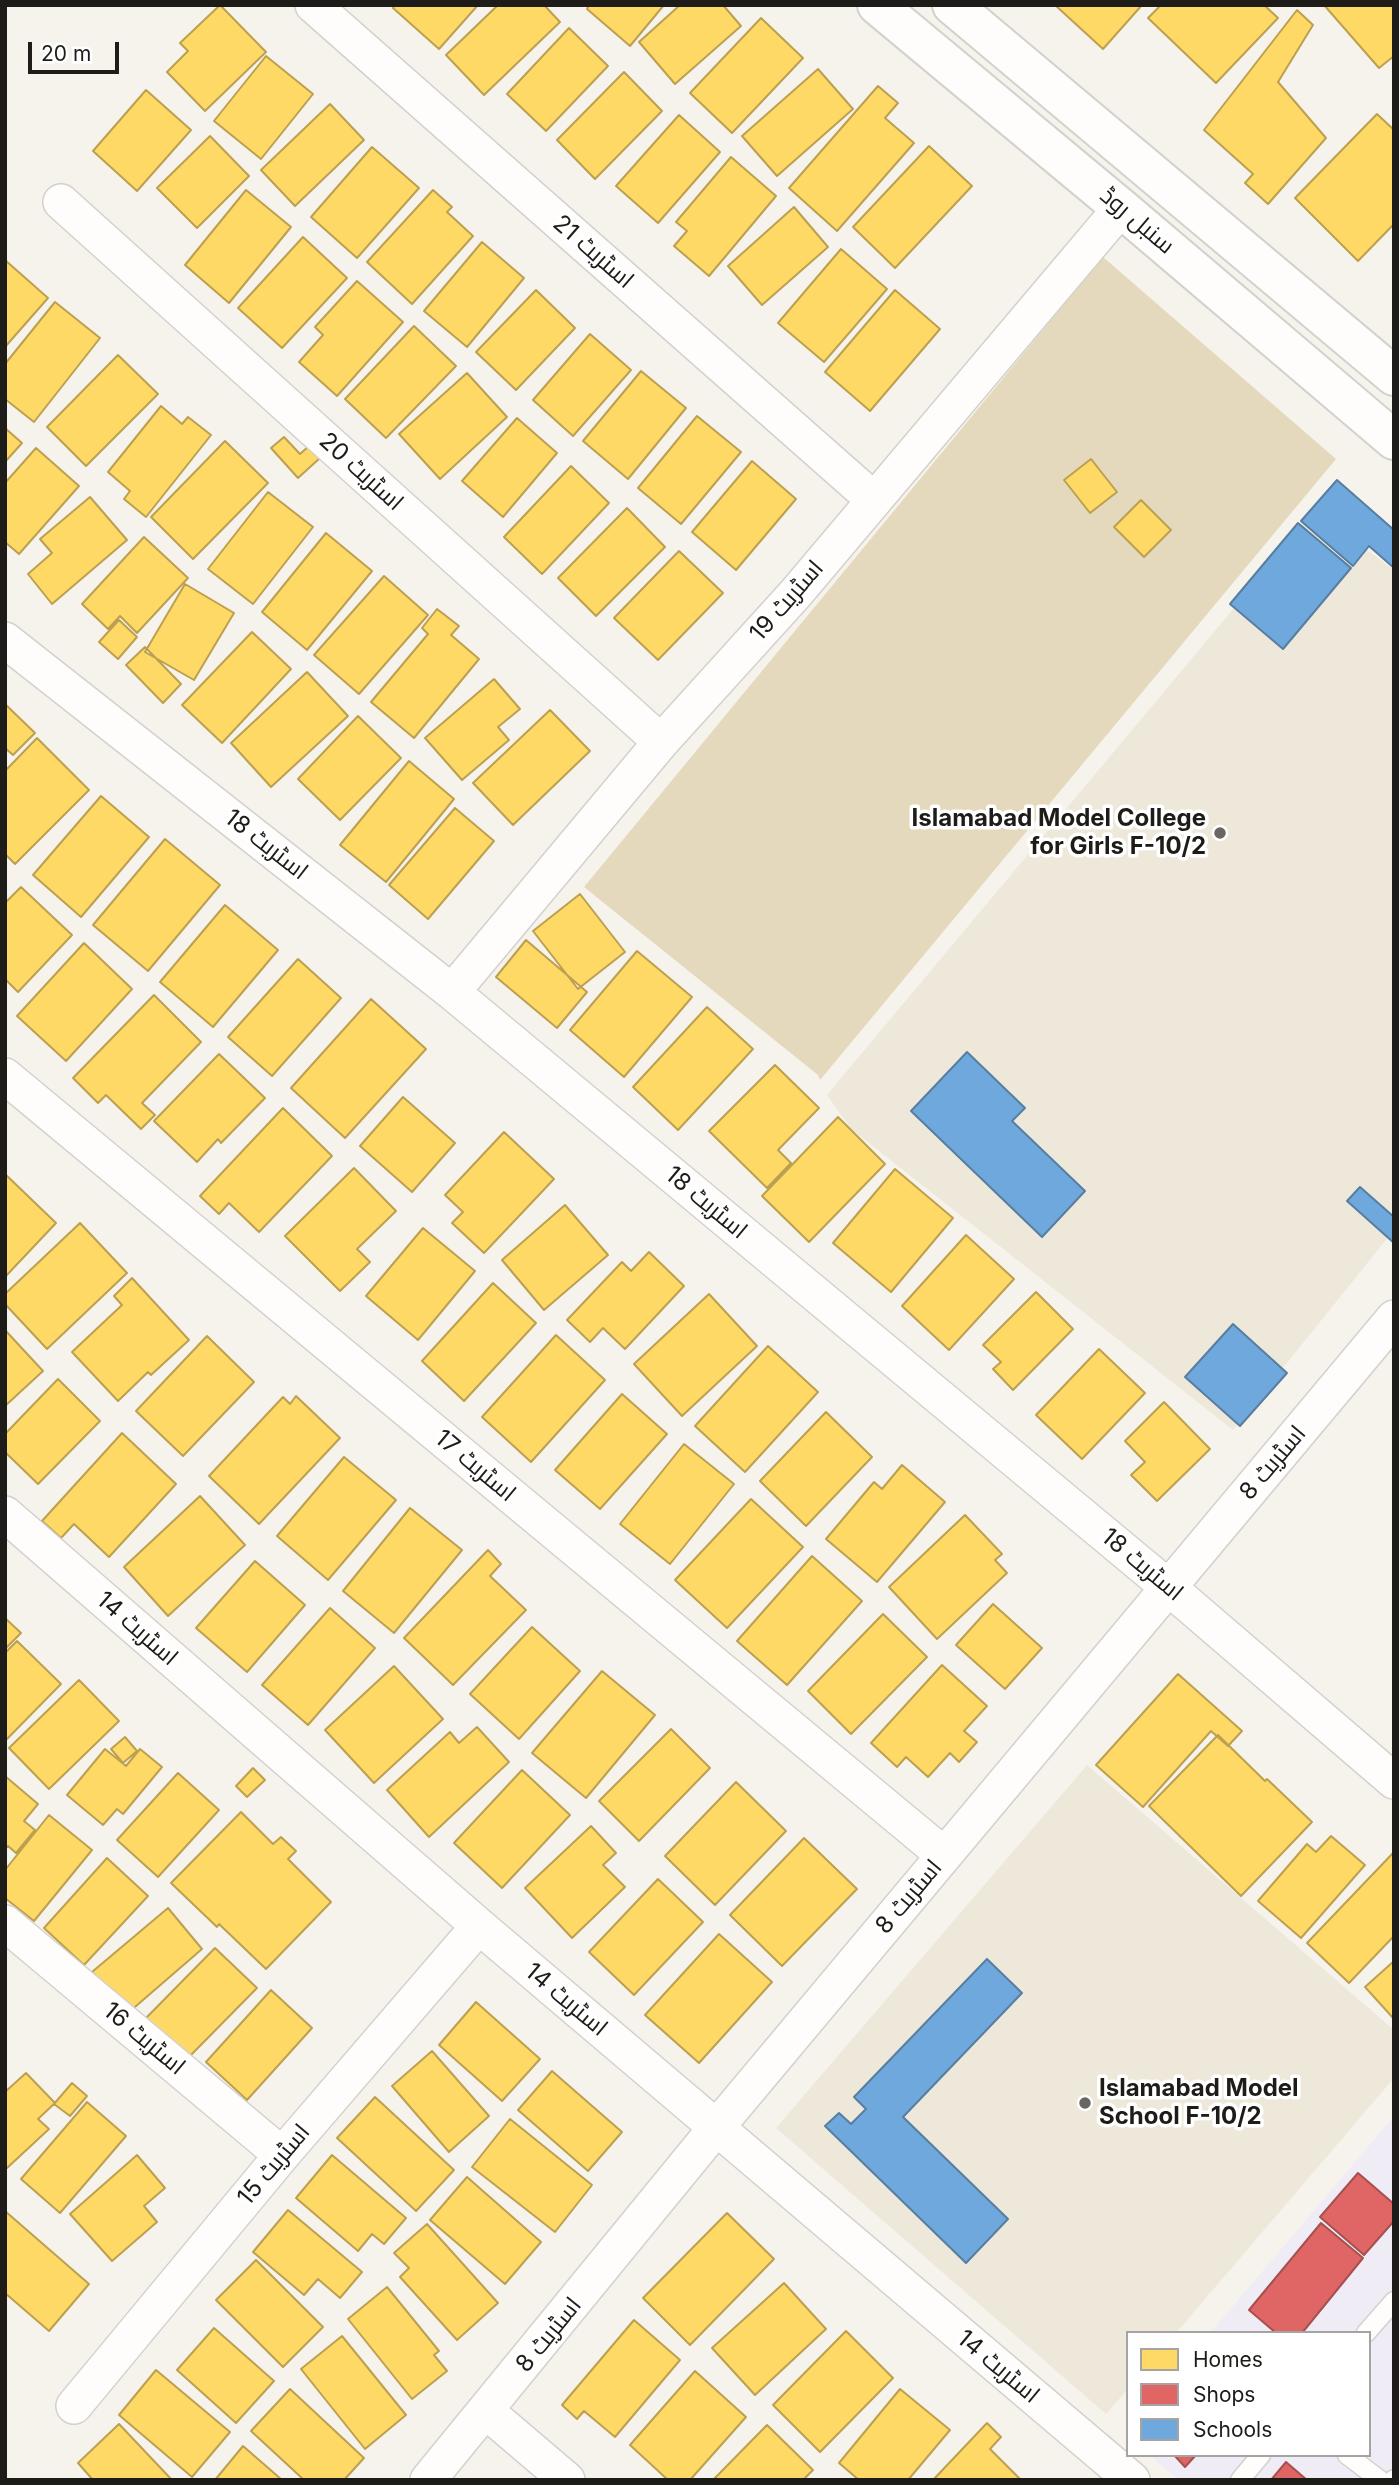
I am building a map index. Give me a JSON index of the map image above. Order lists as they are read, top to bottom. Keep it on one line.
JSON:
{"streets":{"street":["سنبل روڈ","اسٹریٹ 21","اسٹریٹ 20","اسٹریٹ 19","اسٹریٹ 18","اسٹریٹ 8","اسٹریٹ 17","اسٹریٹ 14","اسٹریٹ 16","اسٹریٹ 15"]},"crossings":[["سنبل روڈ","اسٹریٹ 19"],["اسٹریٹ 21","اسٹریٹ 19"],["اسٹریٹ 20","اسٹریٹ 19"],["اسٹریٹ 19","اسٹریٹ 18"],["اسٹریٹ 18","اسٹریٹ 8"],["اسٹریٹ 8","اسٹریٹ 17"],["اسٹریٹ 8","اسٹریٹ 14"],["اسٹریٹ 14","اسٹریٹ 15"],["اسٹریٹ 16","اسٹریٹ 15"]],"places":["Islamabad Model College for Girls F-10/2","Islamabad Model School F-10/2"],"legend":["Homes","Shops","Schools"],"scale_bar":"20 m"}
